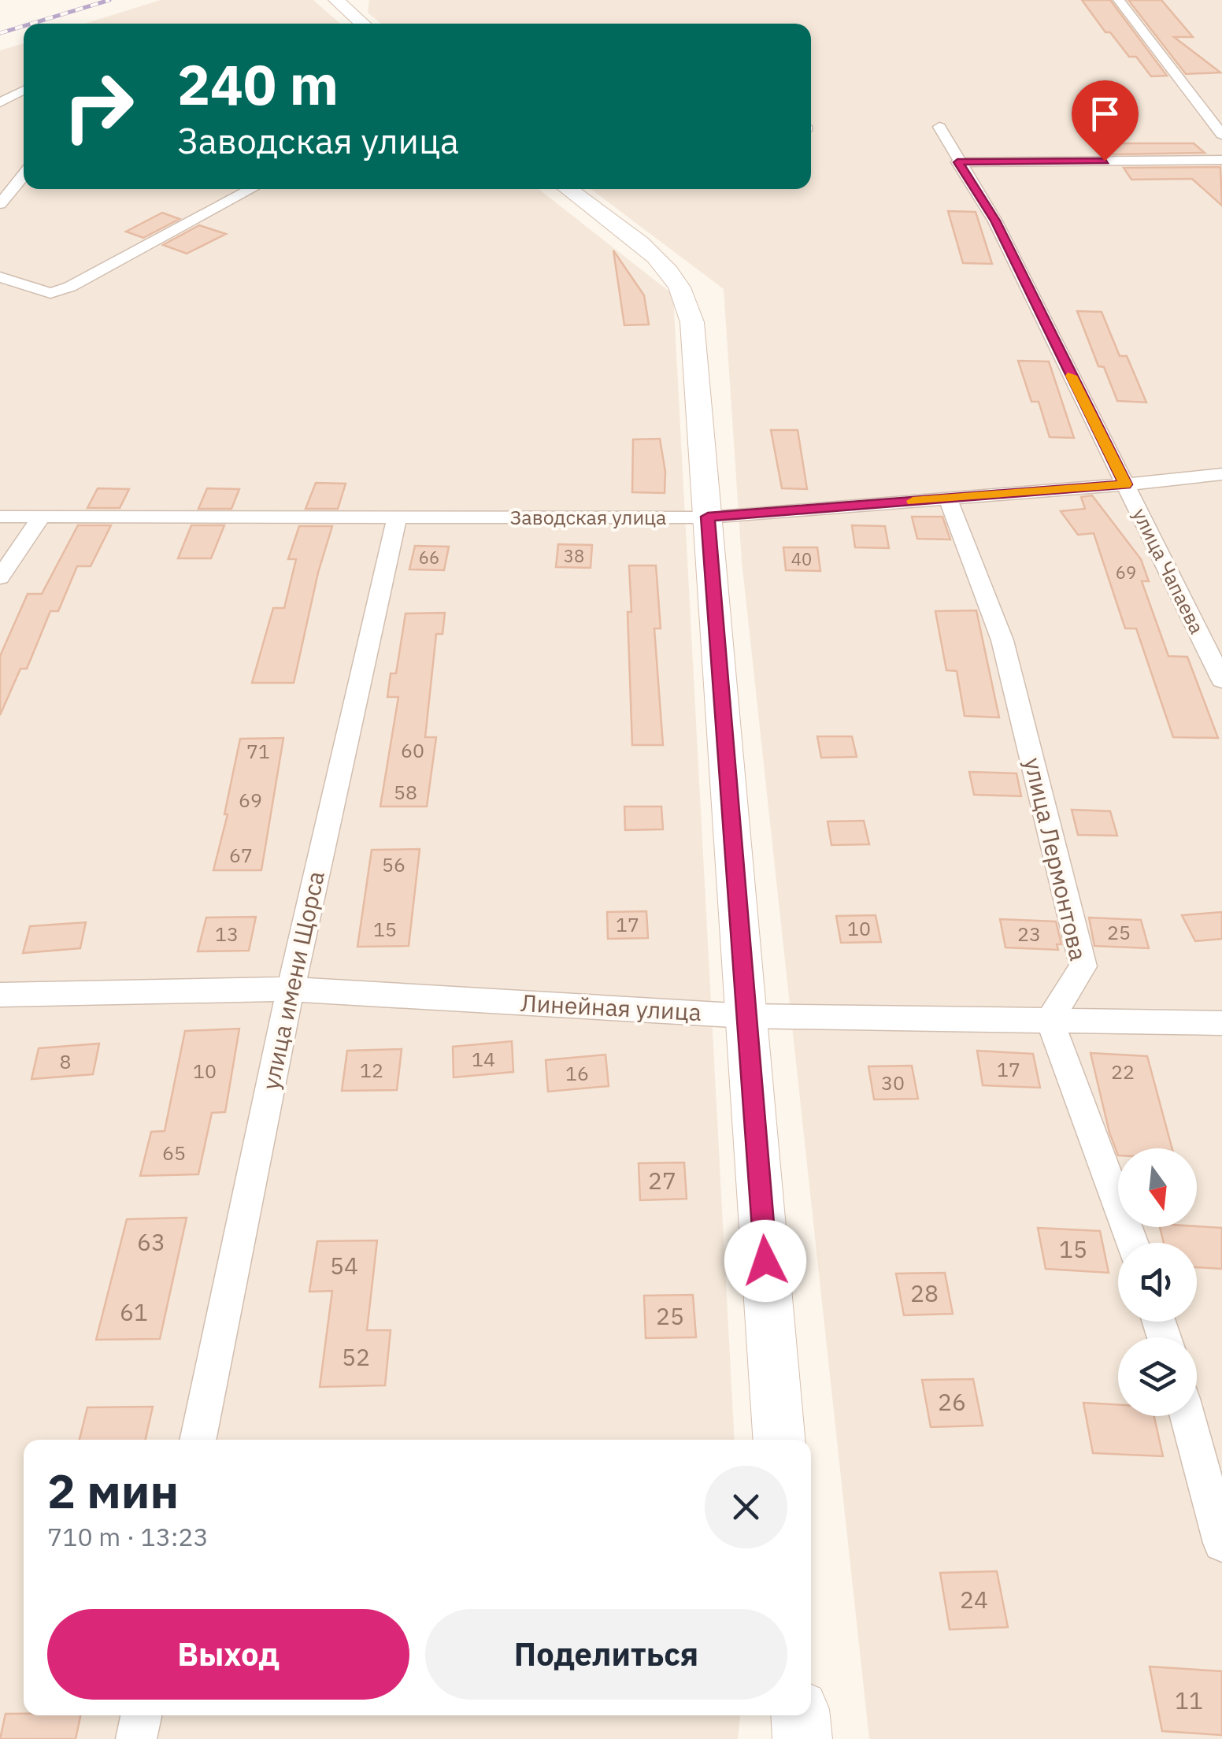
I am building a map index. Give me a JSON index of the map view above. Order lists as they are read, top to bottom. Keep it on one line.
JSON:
{"streets":{"street":["Заводская улица","улица Чапаева","улица Лермонтова","улица имени Щорса","Линейная улица"]},"crossings":[["Заводская улица","улица Чапаева"],["Заводская улица","улица Лермонтова"],["Заводская улица","улица имени Щорса"],["улица Лермонтова","Линейная улица"],["улица имени Щорса","Линейная улица"]],"house_numbers":["38","66","40","69","60","71","58","69","67","56","17","10","15","25","13","23","14","8","17","12","10","22","16","30","65","27","63","15","54","28","61","25","52","26","24","11"],"north":"bottom","page":{"turn":["240 m","Заводская улица"],"heading":["2 мин","710 m · 13:23"],"buttons":["Выход","Поделиться"]}}
